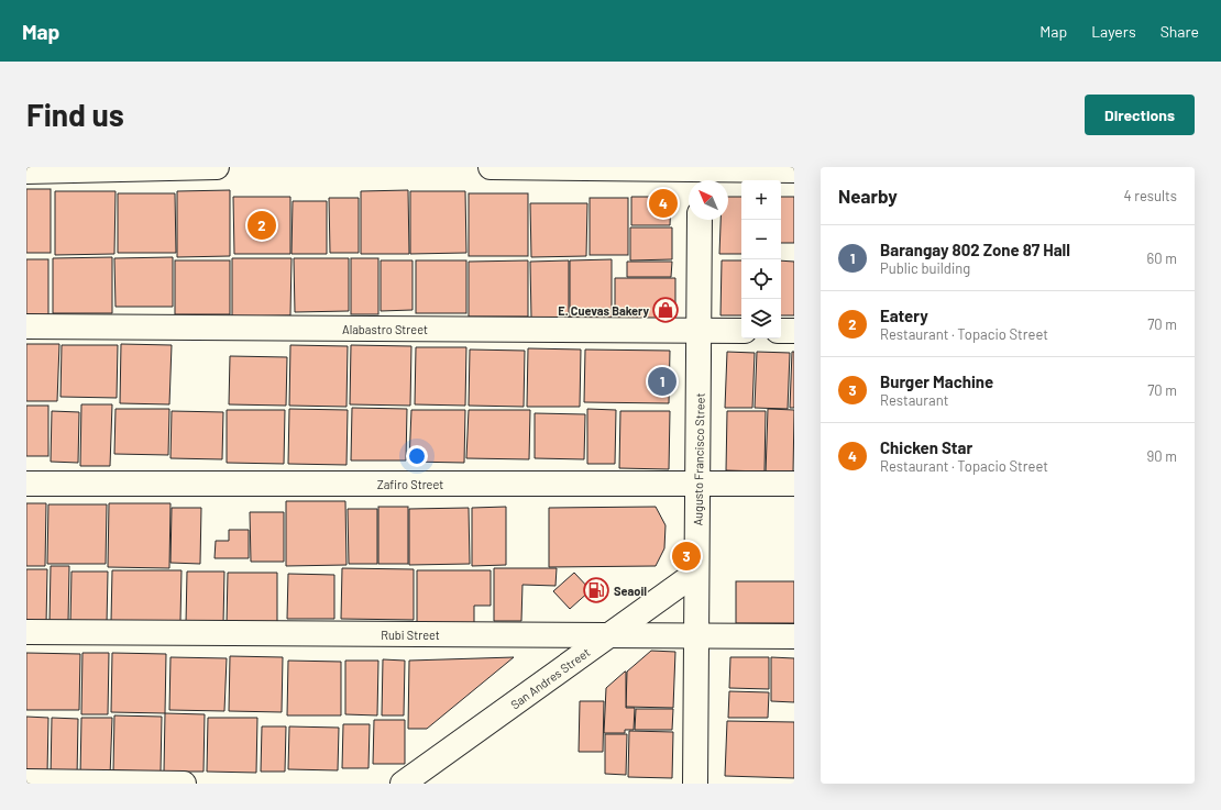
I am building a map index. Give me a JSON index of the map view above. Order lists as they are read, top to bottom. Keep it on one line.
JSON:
{"streets":{"street":["Alabastro Street","Augusto Francisco Street","Zafiro Street","Rubi Street","San Andres Street"]},"crossings":[["Alabastro Street","Augusto Francisco Street"],["Augusto Francisco Street","Zafiro Street"],["Augusto Francisco Street","Rubi Street"],["Augusto Francisco Street","San Andres Street"],["Rubi Street","San Andres Street"]],"places":{"shop":["E. Cuevas Bakery"],"fuel station":["Seaoil"]},"north":"top left","page":{"header":"Map","nav":["Map","Layers","Share"],"buttons":"Directions","title":"Find us","heading":["Nearby","4 results"],"map_buttons":["+","−"],"pins":["4","2","1","3"],"list":[{"mark":"1","name":"Barangay 802 Zone 87 Hall","note":"Public building","value":"60 m"},{"mark":"2","name":"Eatery","note":"Restaurant · Topacio Street","value":"70 m"},{"mark":"3","name":"Burger Machine","note":"Restaurant","value":"70 m"},{"mark":"4","name":"Chicken Star","note":"Restaurant · Topacio Street","value":"90 m"}]}}
